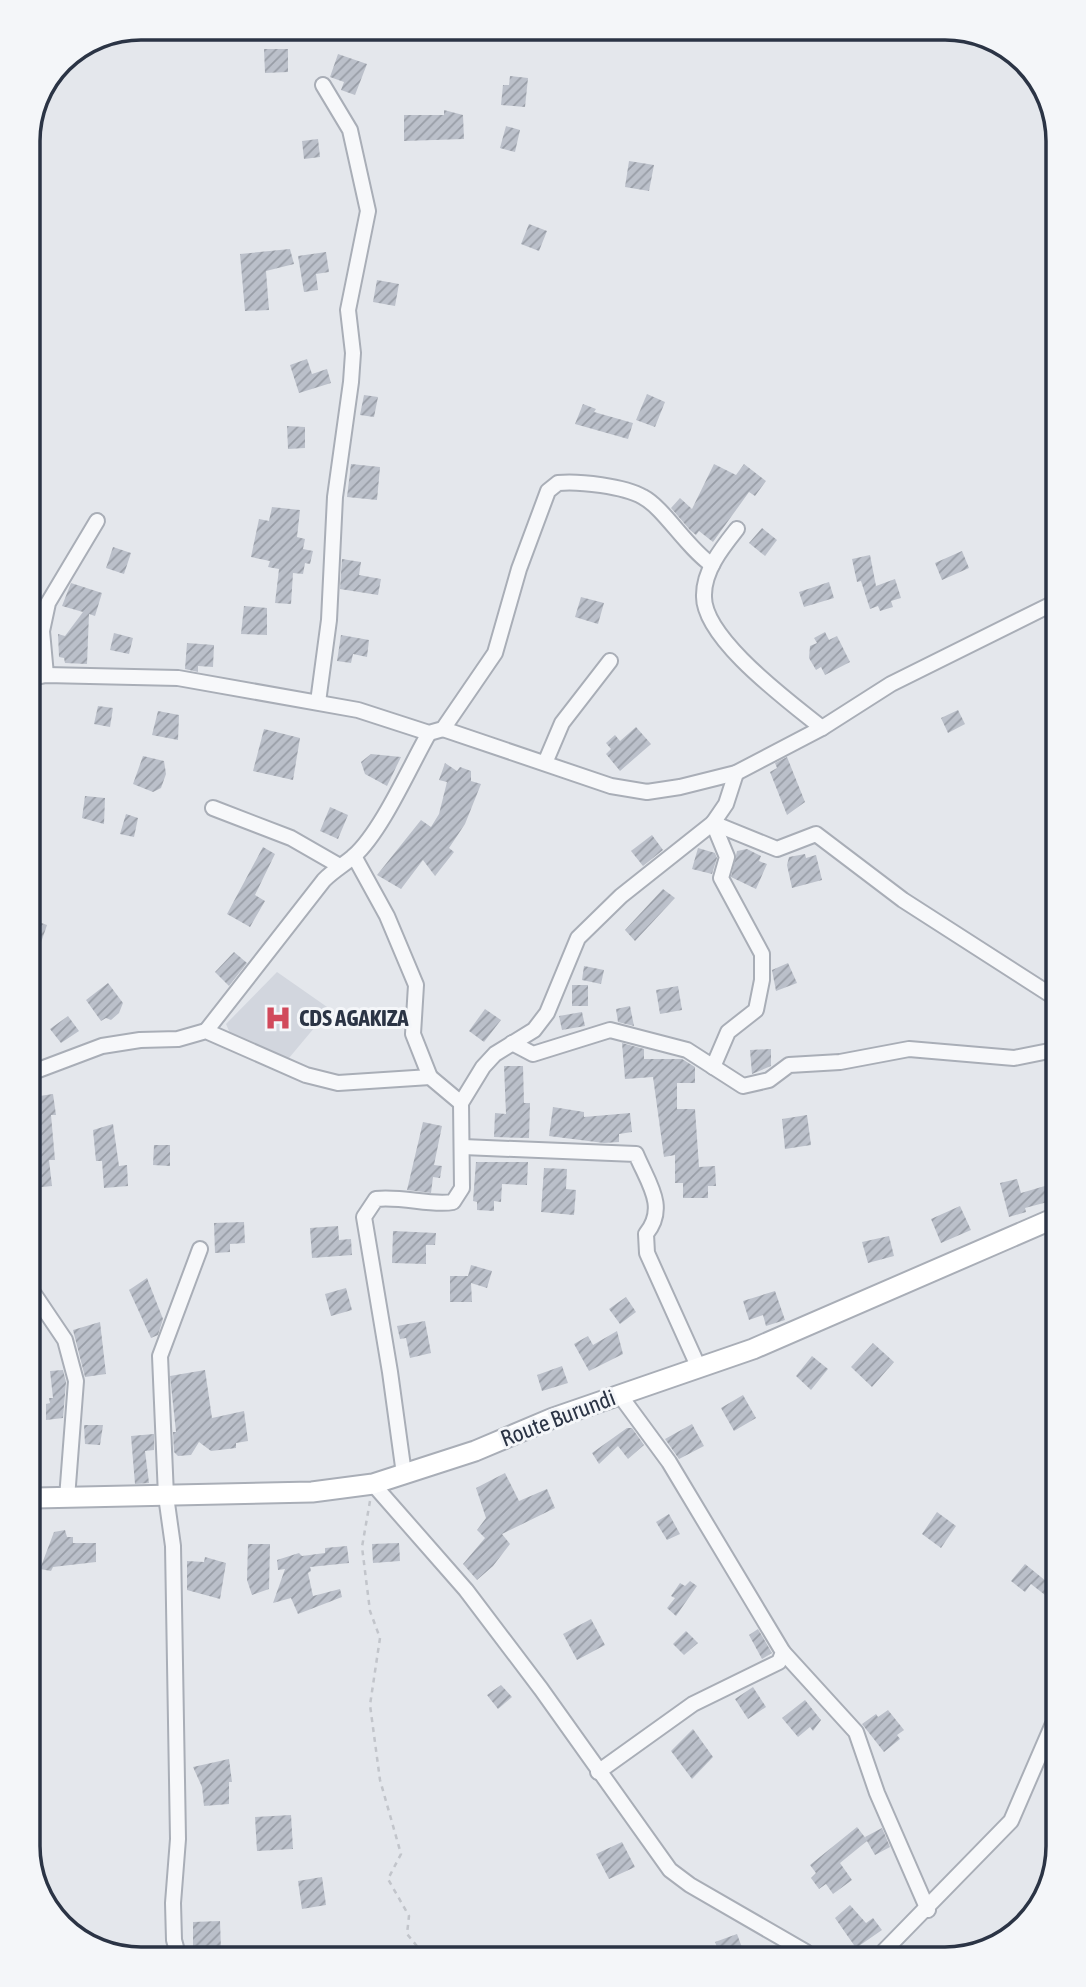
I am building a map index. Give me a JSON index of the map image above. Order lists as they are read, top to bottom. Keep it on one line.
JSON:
{"streets":{"main road":["Route Burundi"]},"places":{"hospital":["CDS AGAKIZA"]}}
